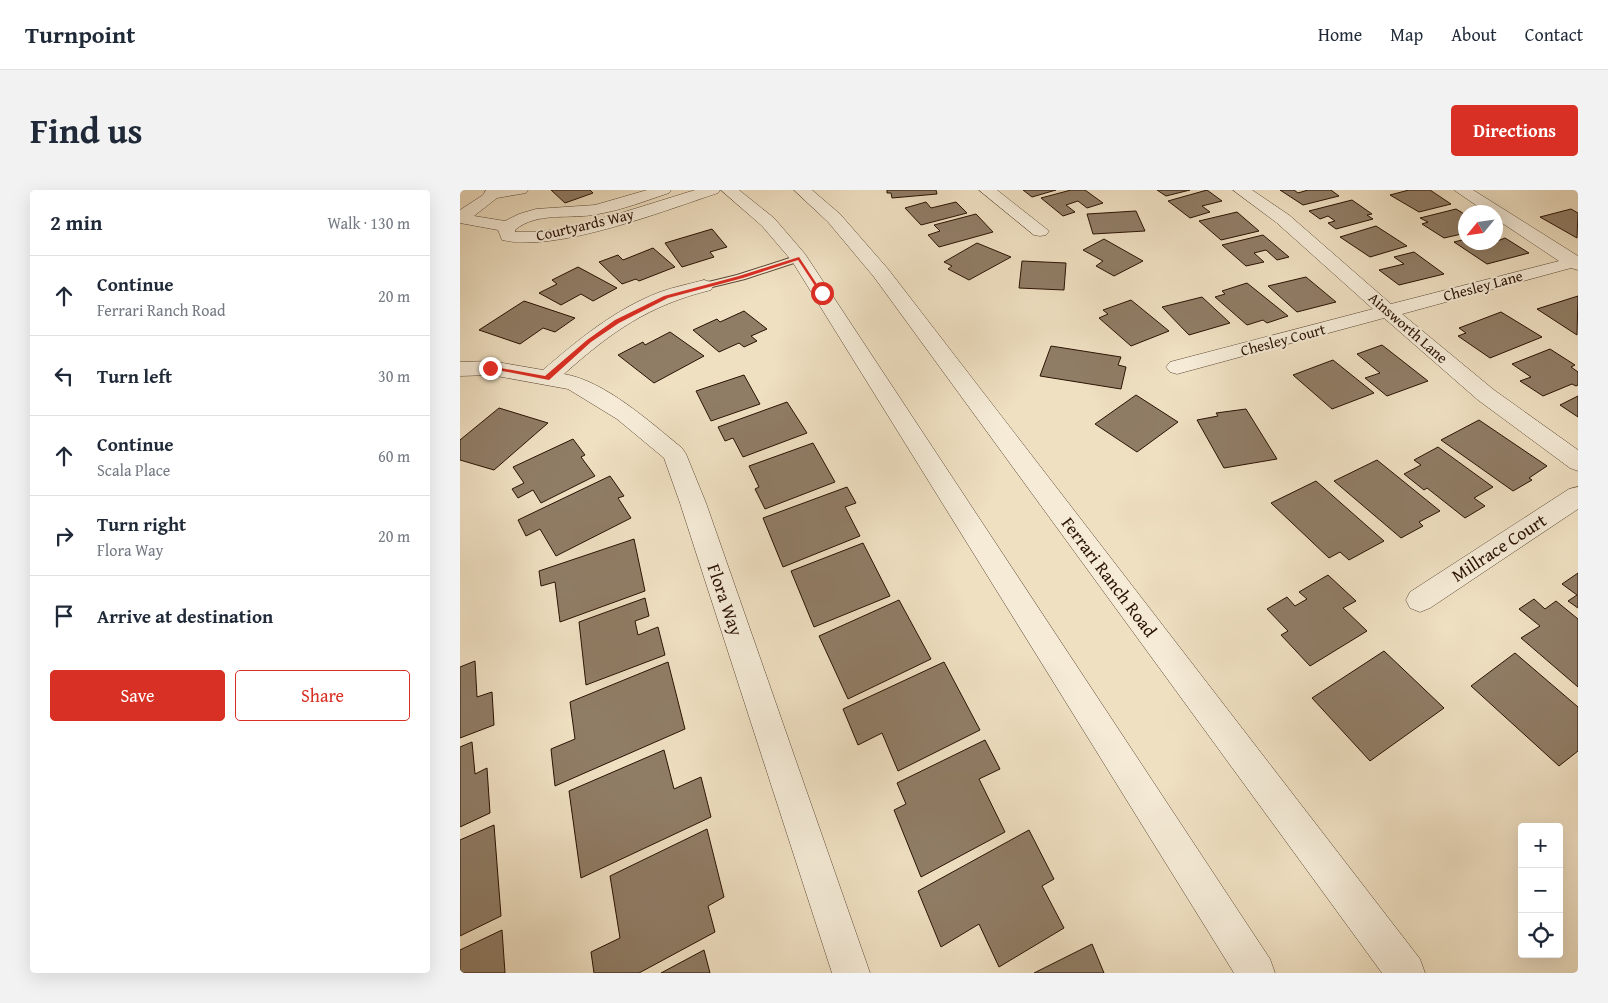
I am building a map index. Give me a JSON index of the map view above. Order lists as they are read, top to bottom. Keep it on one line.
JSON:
{"streets":{"street":["Courtyards Way","Chesley Lane","Ainsworth Lane","Chesley Court","Millrace Court","Ferrari Ranch Road","Flora Way"]},"crossings":[["Chesley Lane","Ainsworth Lane"],["Chesley Lane","Chesley Court"],["Ainsworth Lane","Chesley Court"]],"north":"bottom left","page":{"header":"Turnpoint","nav":["Home","Map","About","Contact"],"title":"Find us","buttons":["Directions",["Save","Share"]],"heading":["2 min","Walk · 130 m"],"list":[["Continue","Ferrari Ranch Road","20 m"],["Turn left","30 m"],["Continue","Scala Place","60 m"],["Turn right","Flora Way","20 m"],"Arrive at destination"],"map_buttons":["+","−"]}}
